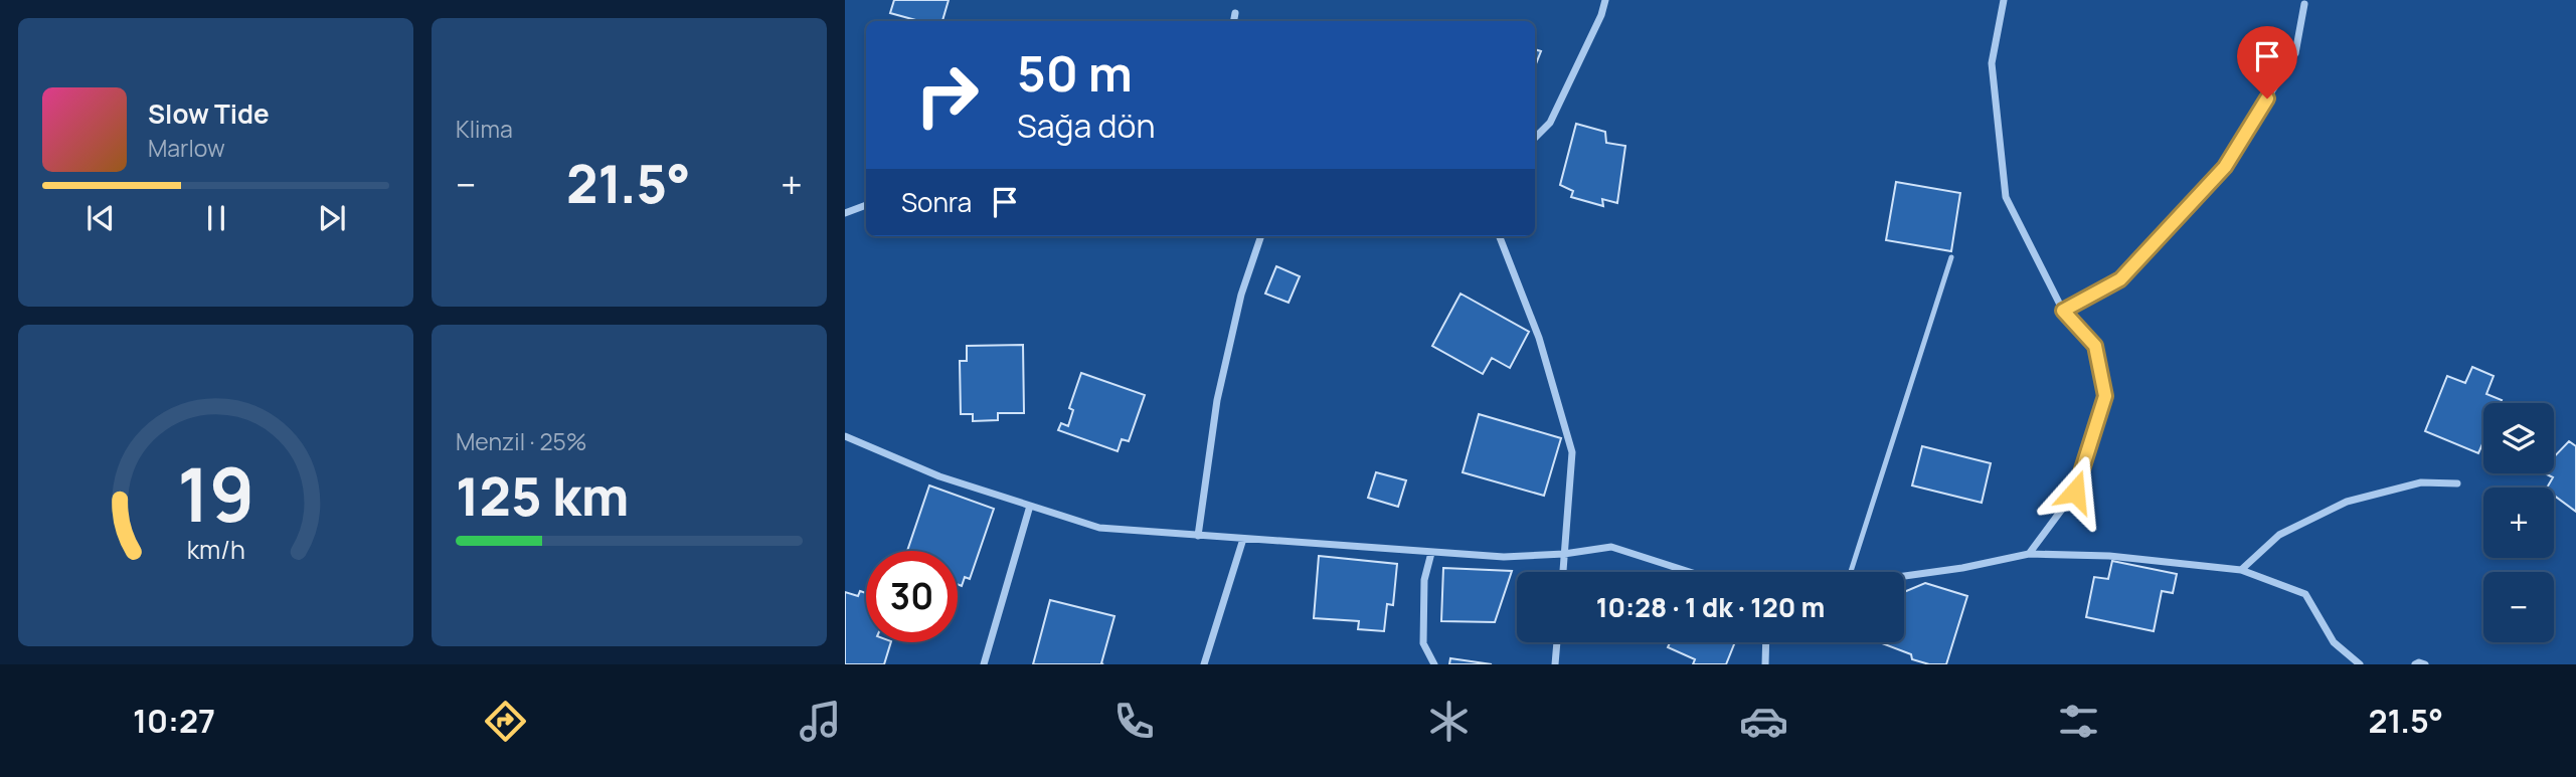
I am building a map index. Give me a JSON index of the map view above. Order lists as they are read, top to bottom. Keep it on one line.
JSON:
{"page":{"tile":["Klima",["Menzil · 25%","125 km"]],"turn":["50 m","Sağa dön"],"song":["Slow Tide","Marlow"],"heat":["−","21.5°","+"],"then":"Sonra","map_buttons":["+","−"],"limit":"30","trip":"10:28 · 1 dk · 120 m","tabs":["10:27","21.5°"],"gauge":["19","km/h"]}}
